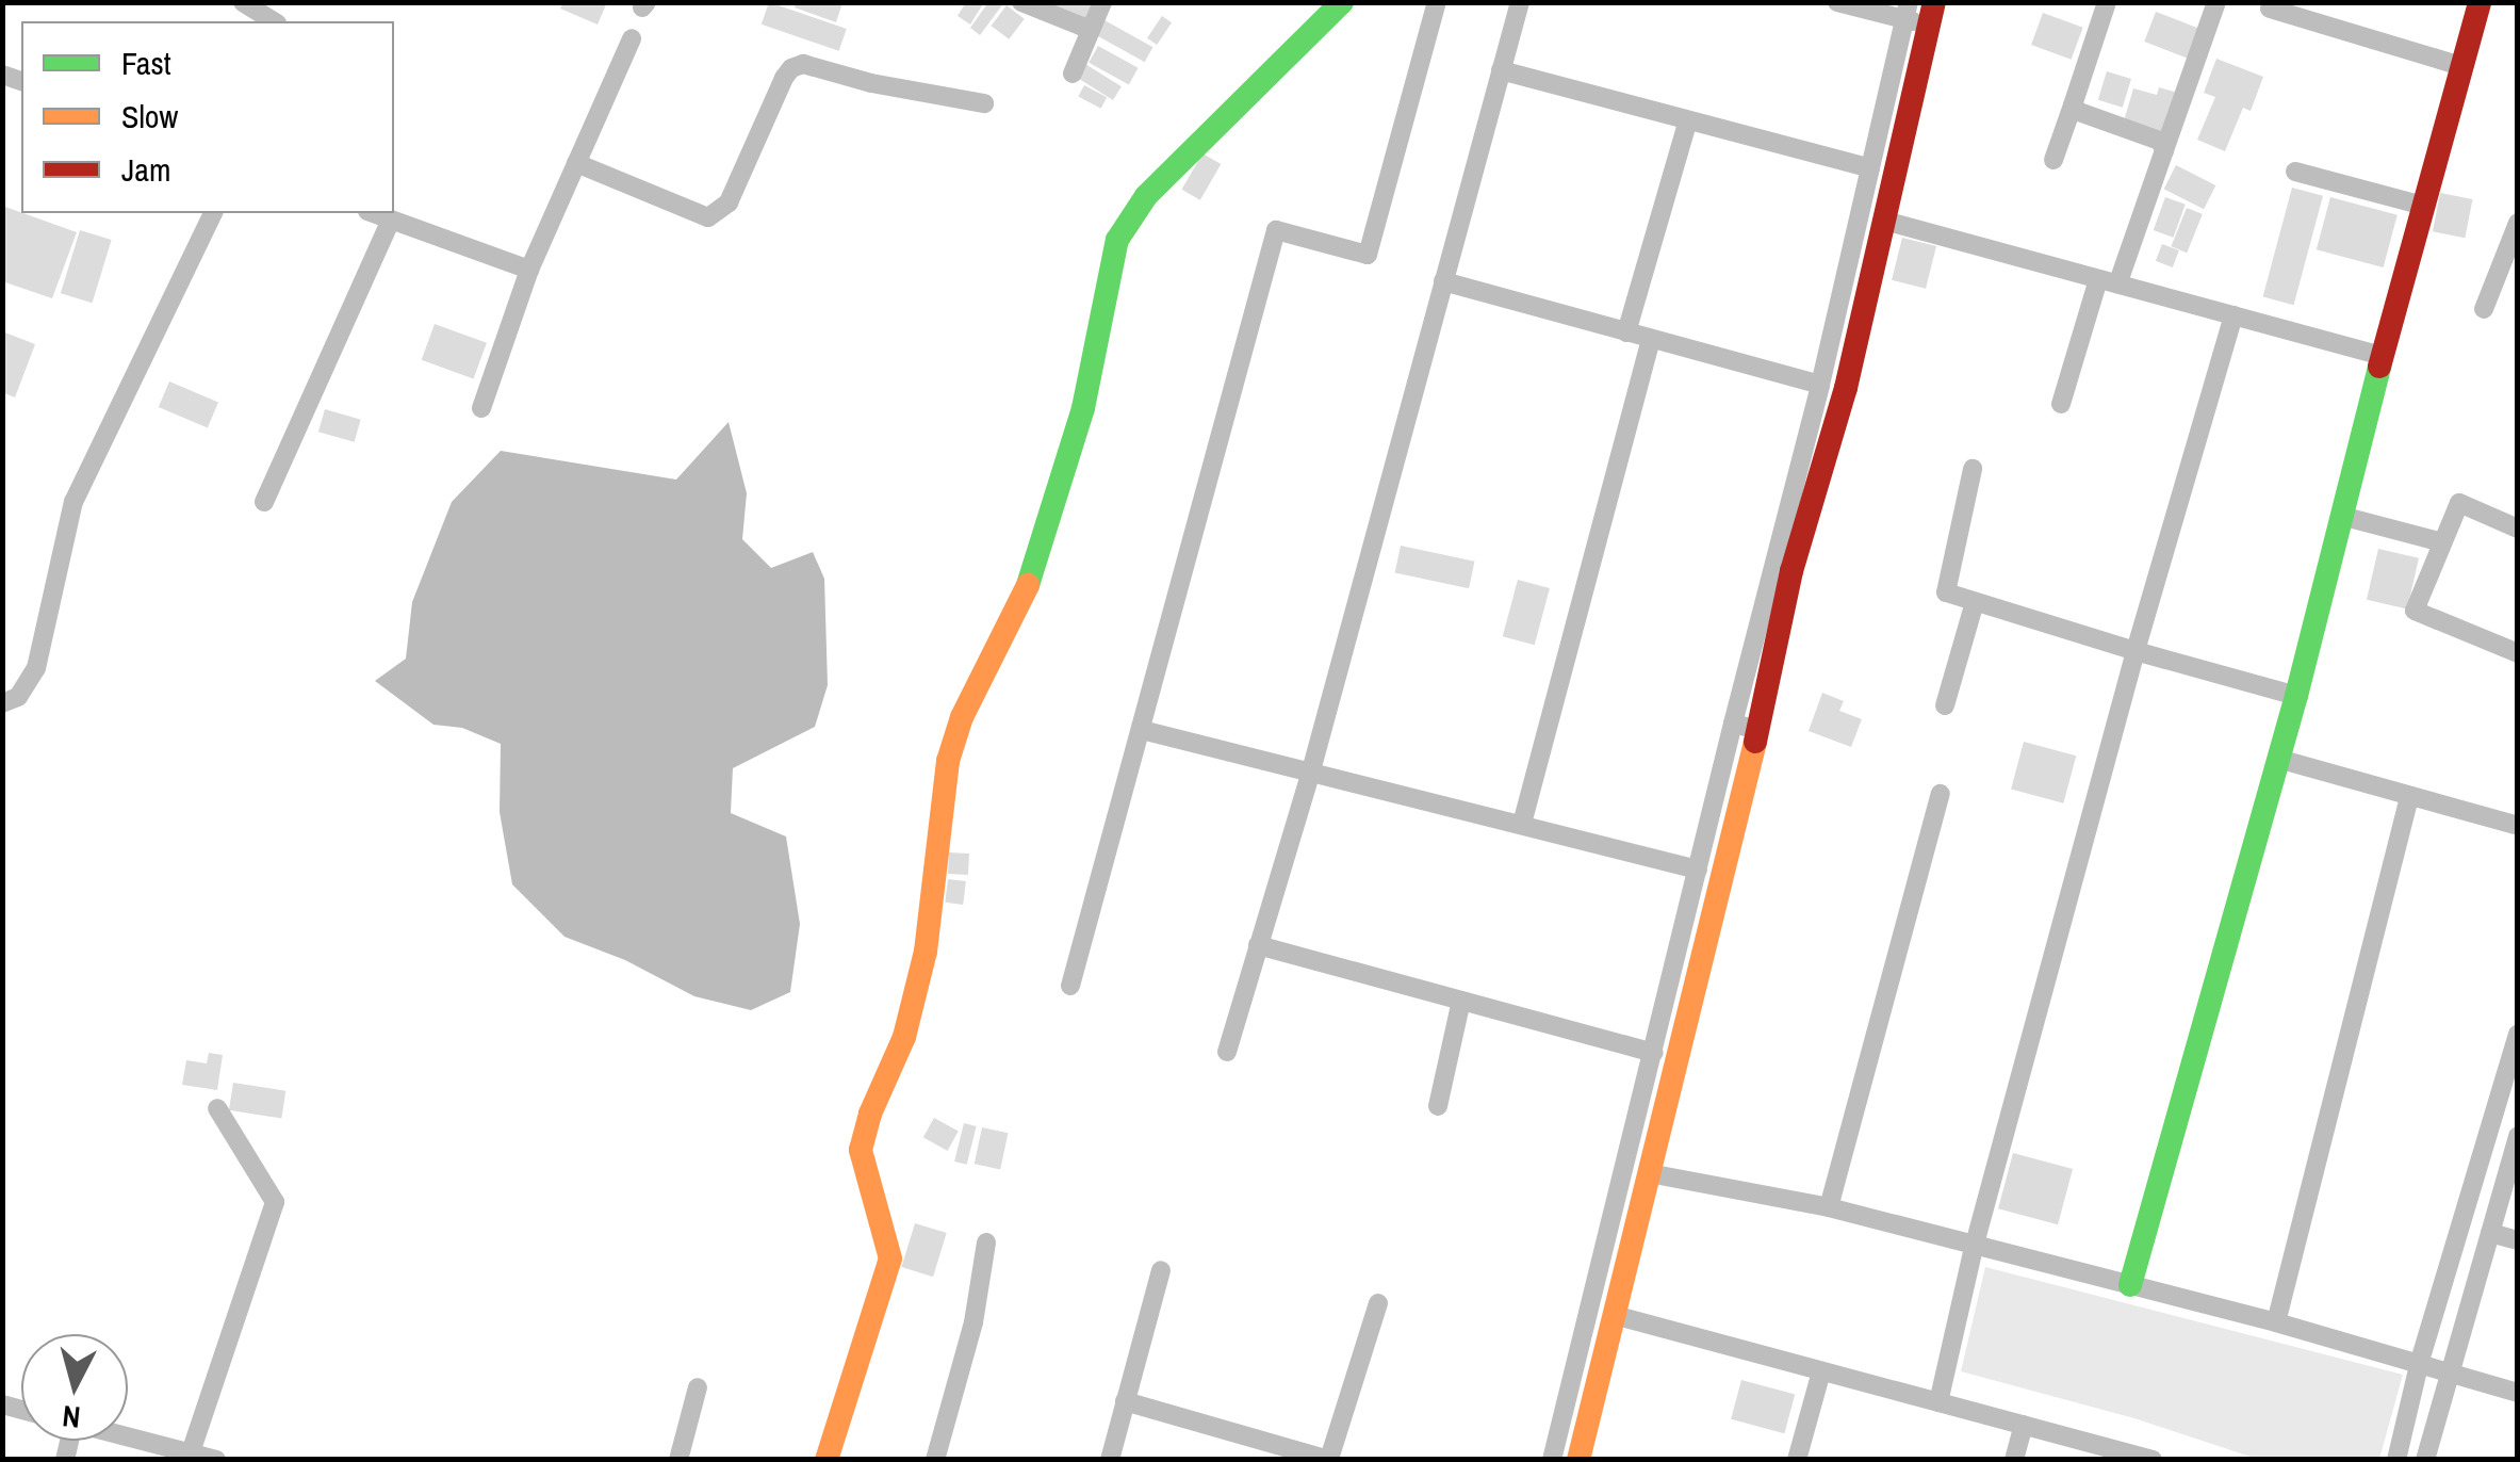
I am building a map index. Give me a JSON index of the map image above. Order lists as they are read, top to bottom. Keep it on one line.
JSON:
{"legend":["Fast","Slow","Jam"],"north":"bottom"}
